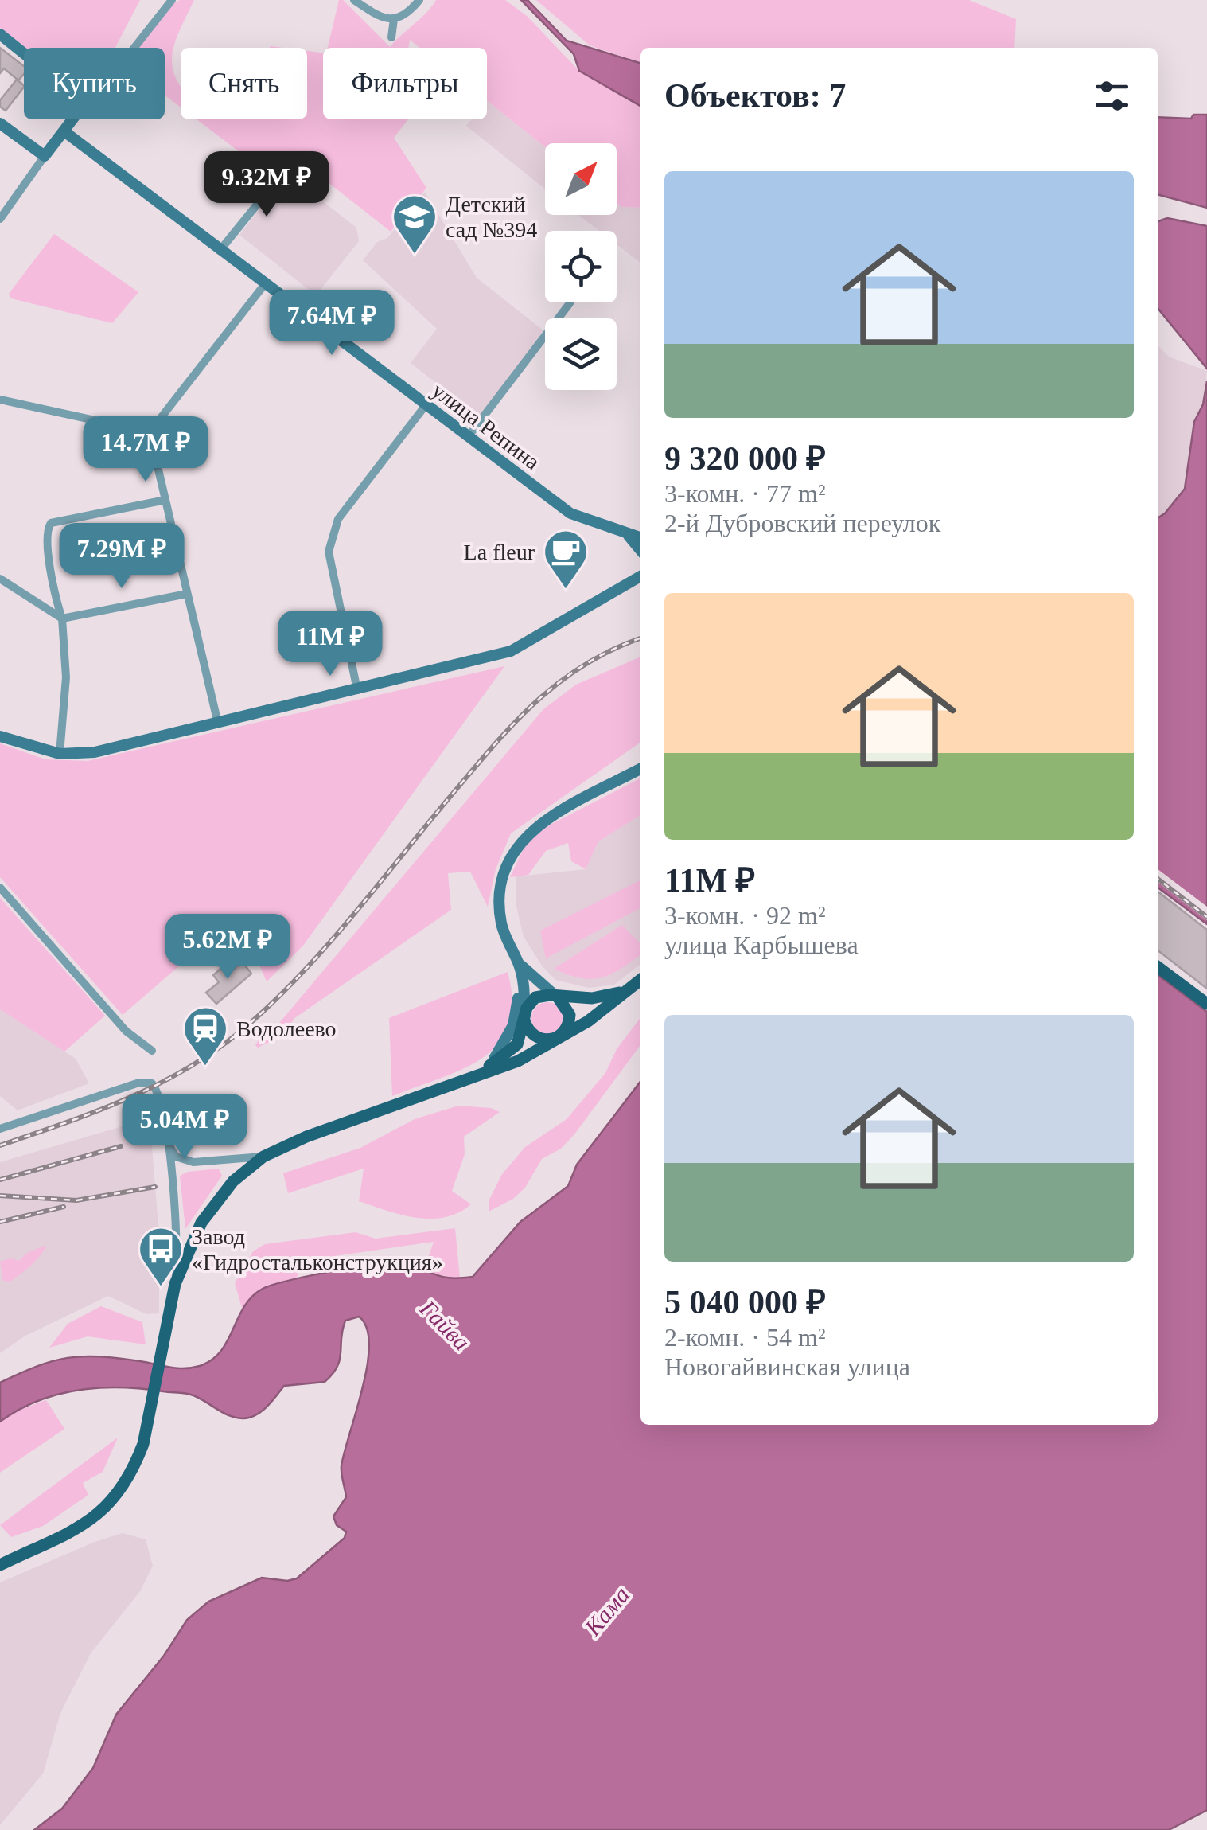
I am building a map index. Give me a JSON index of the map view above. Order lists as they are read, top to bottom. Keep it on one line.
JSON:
{"streets":{"main road":["улица Репина"]},"water":["Гайва","Кама"],"places":{"school or university":["Детский сад №394"],"cafe":["La fleur"],"station":["Водолеево"],"bus stop":["Завод «Гидростальконструкция»"]},"north":"top right","page":{"chip":["Купить","Снять","Фильтры"],"heading":"Объектов: 7","list":[{"name":"9 320 000 ₽","note":"3-комн. · 77 m² · 2-й Дубровский переулок"},{"name":"11M ₽","note":"3-комн. · 92 m² · улица Карбышева"},{"name":"5 040 000 ₽","note":"2-комн. · 54 m² · Новогайвинская улица"}],"price":["9.32M ₽","7.64M ₽","14.7M ₽","7.29M ₽","11M ₽","5.62M ₽","5.04M ₽"]}}
